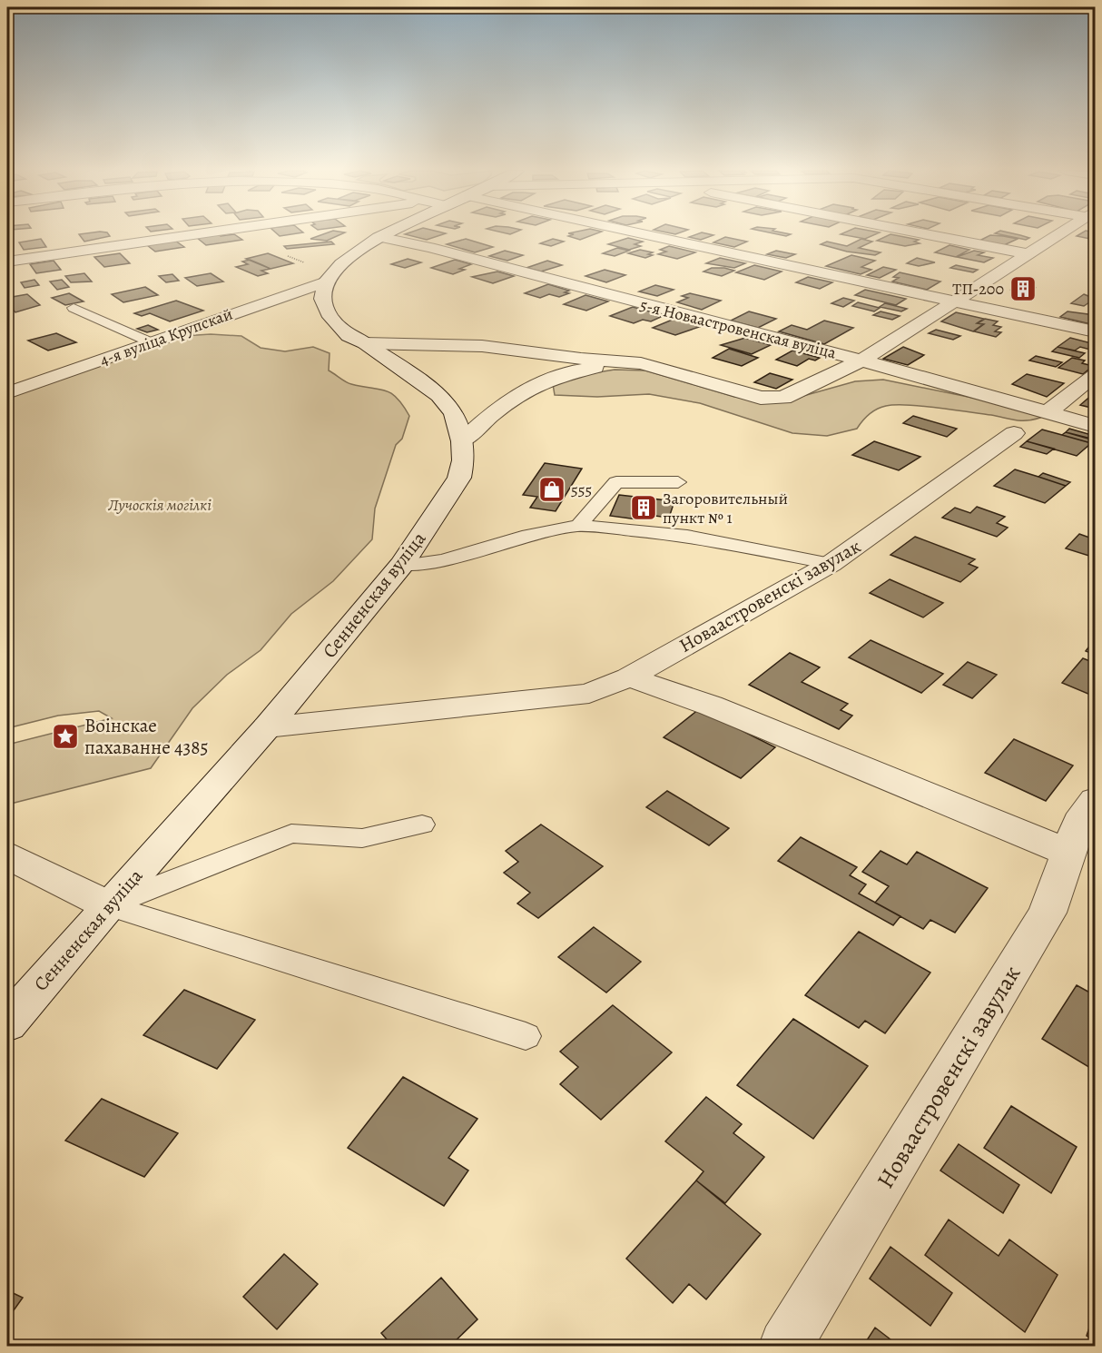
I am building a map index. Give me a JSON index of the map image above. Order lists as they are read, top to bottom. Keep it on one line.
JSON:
{"streets":{"street":["5-я Новаастровенская вуліца","4-я вуліца Крупскай","Сенненская вуліца","Новаастровенскі завулак"]},"crossings":[["4-я вуліца Крупскай","Сенненская вуліца"],["Сенненская вуліца","Новаастровенскі завулак"]],"parks":["Лучоскія могілкі"],"places":{"building":["ТП-200","Загоровительный пункт № 1"],"shop":["555"],"place":["Воінскае пахаванне 4385"]}}
